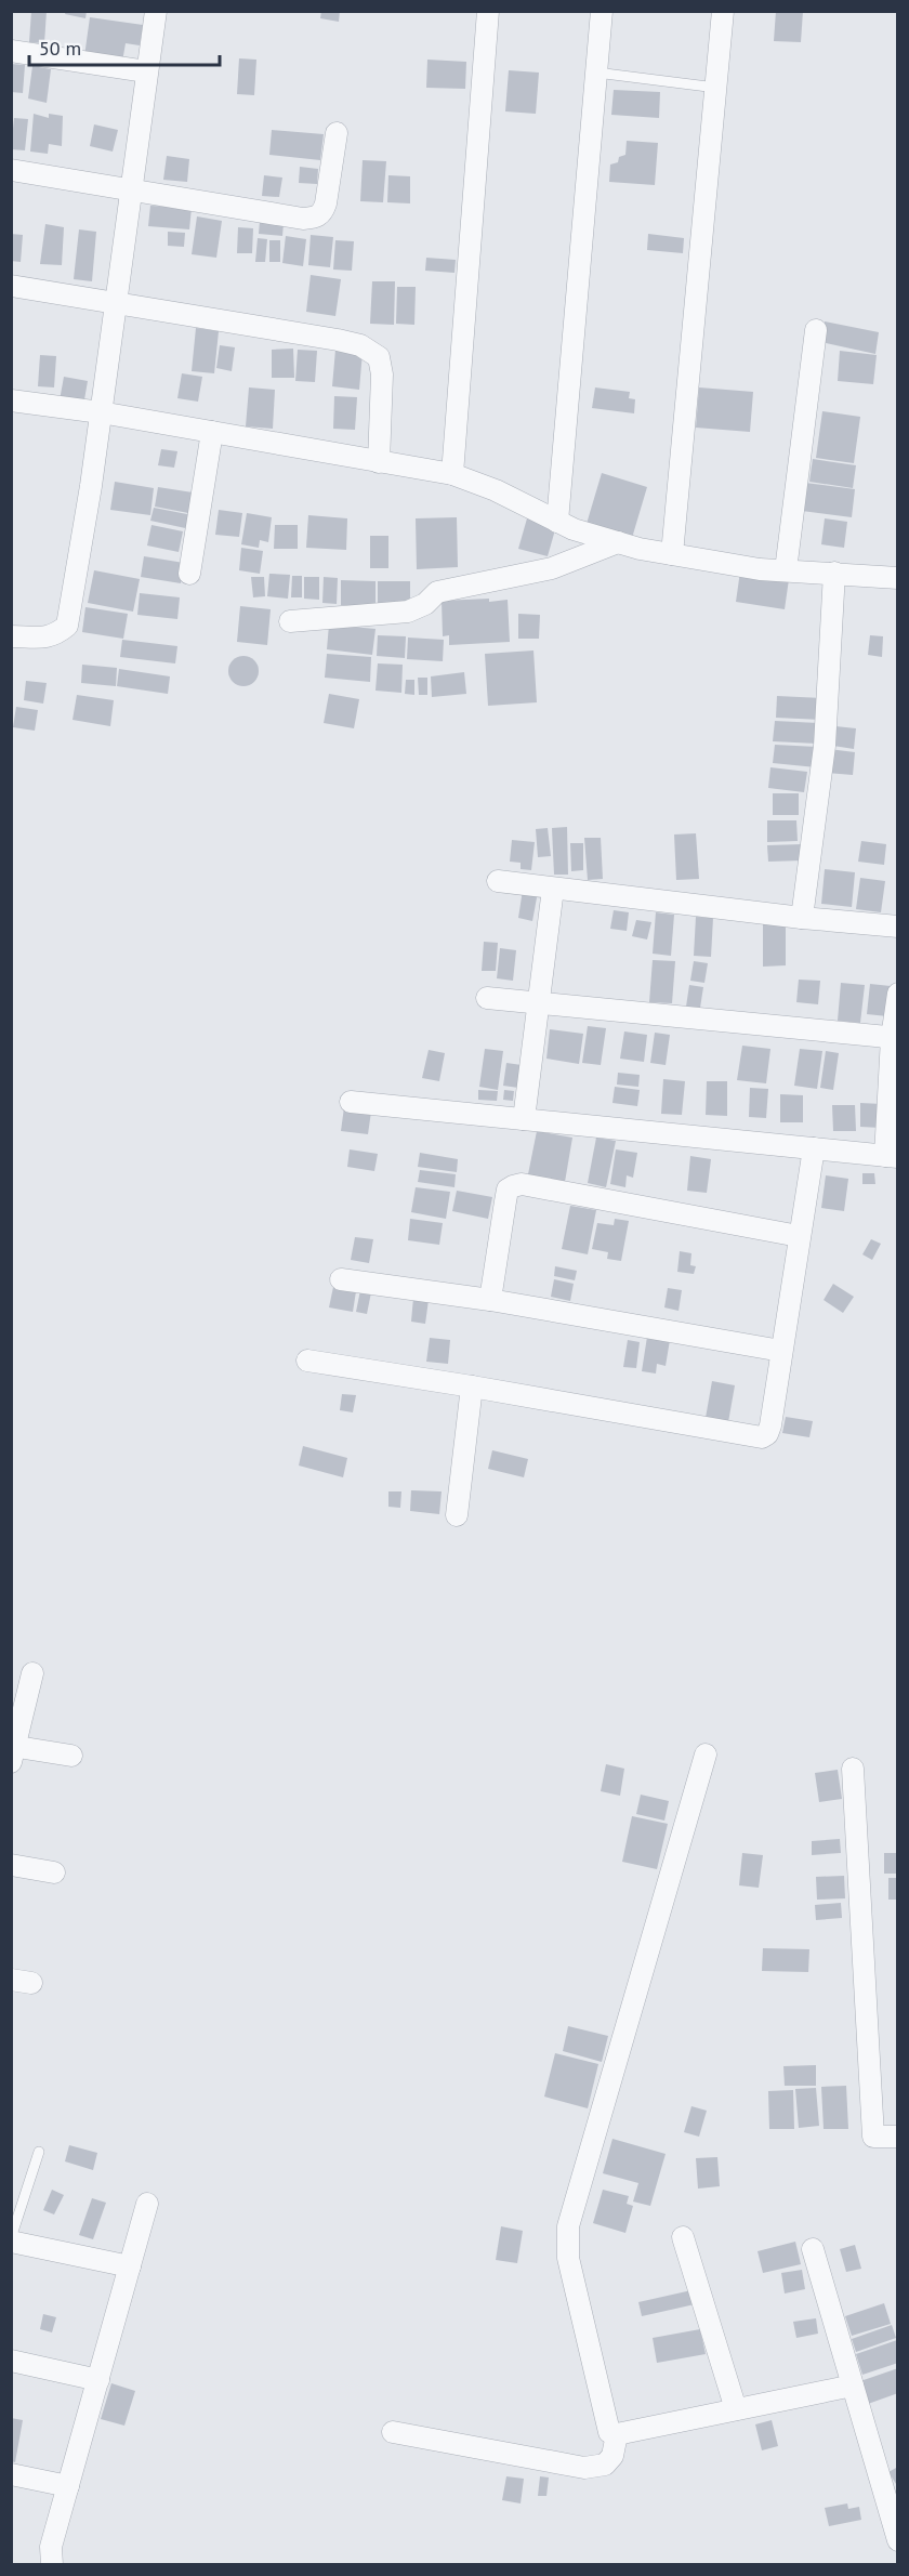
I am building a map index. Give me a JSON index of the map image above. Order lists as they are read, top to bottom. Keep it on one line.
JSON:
{"scale_bar":"50 m"}
